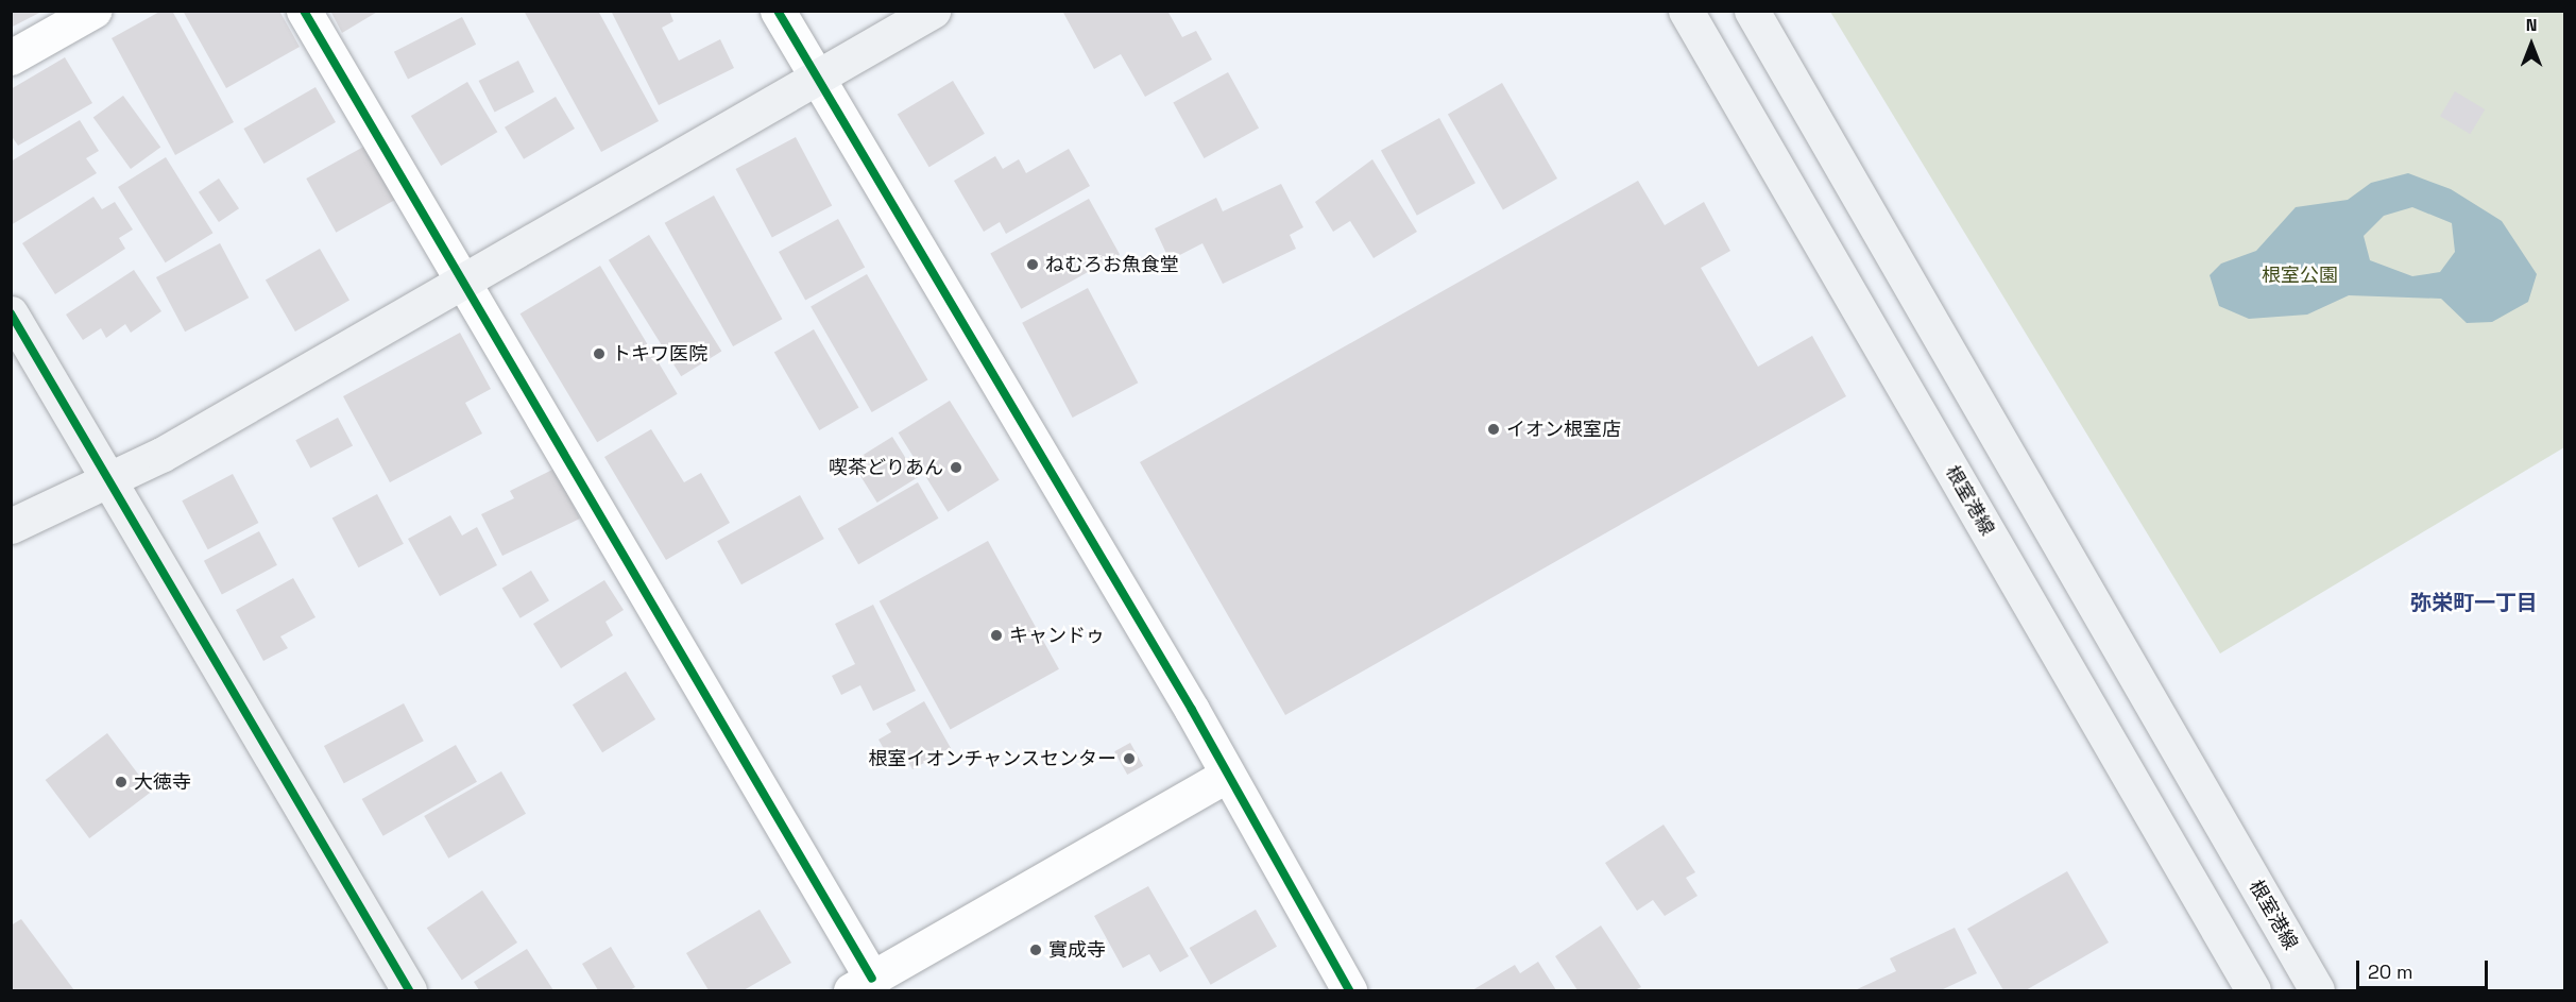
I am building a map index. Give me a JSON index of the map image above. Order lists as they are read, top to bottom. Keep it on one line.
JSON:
{"streets":{"main road":["根室港線"]},"districts":["弥栄町一丁目"],"parks":["根室公園"],"places":["ねむろお魚食堂","トキワ医院","イオン根室店","喫茶どりあん","キャンドゥ","根室イオンチャンスセンター","大徳寺","實成寺"],"scale_bar":"20 m","north":"top"}
